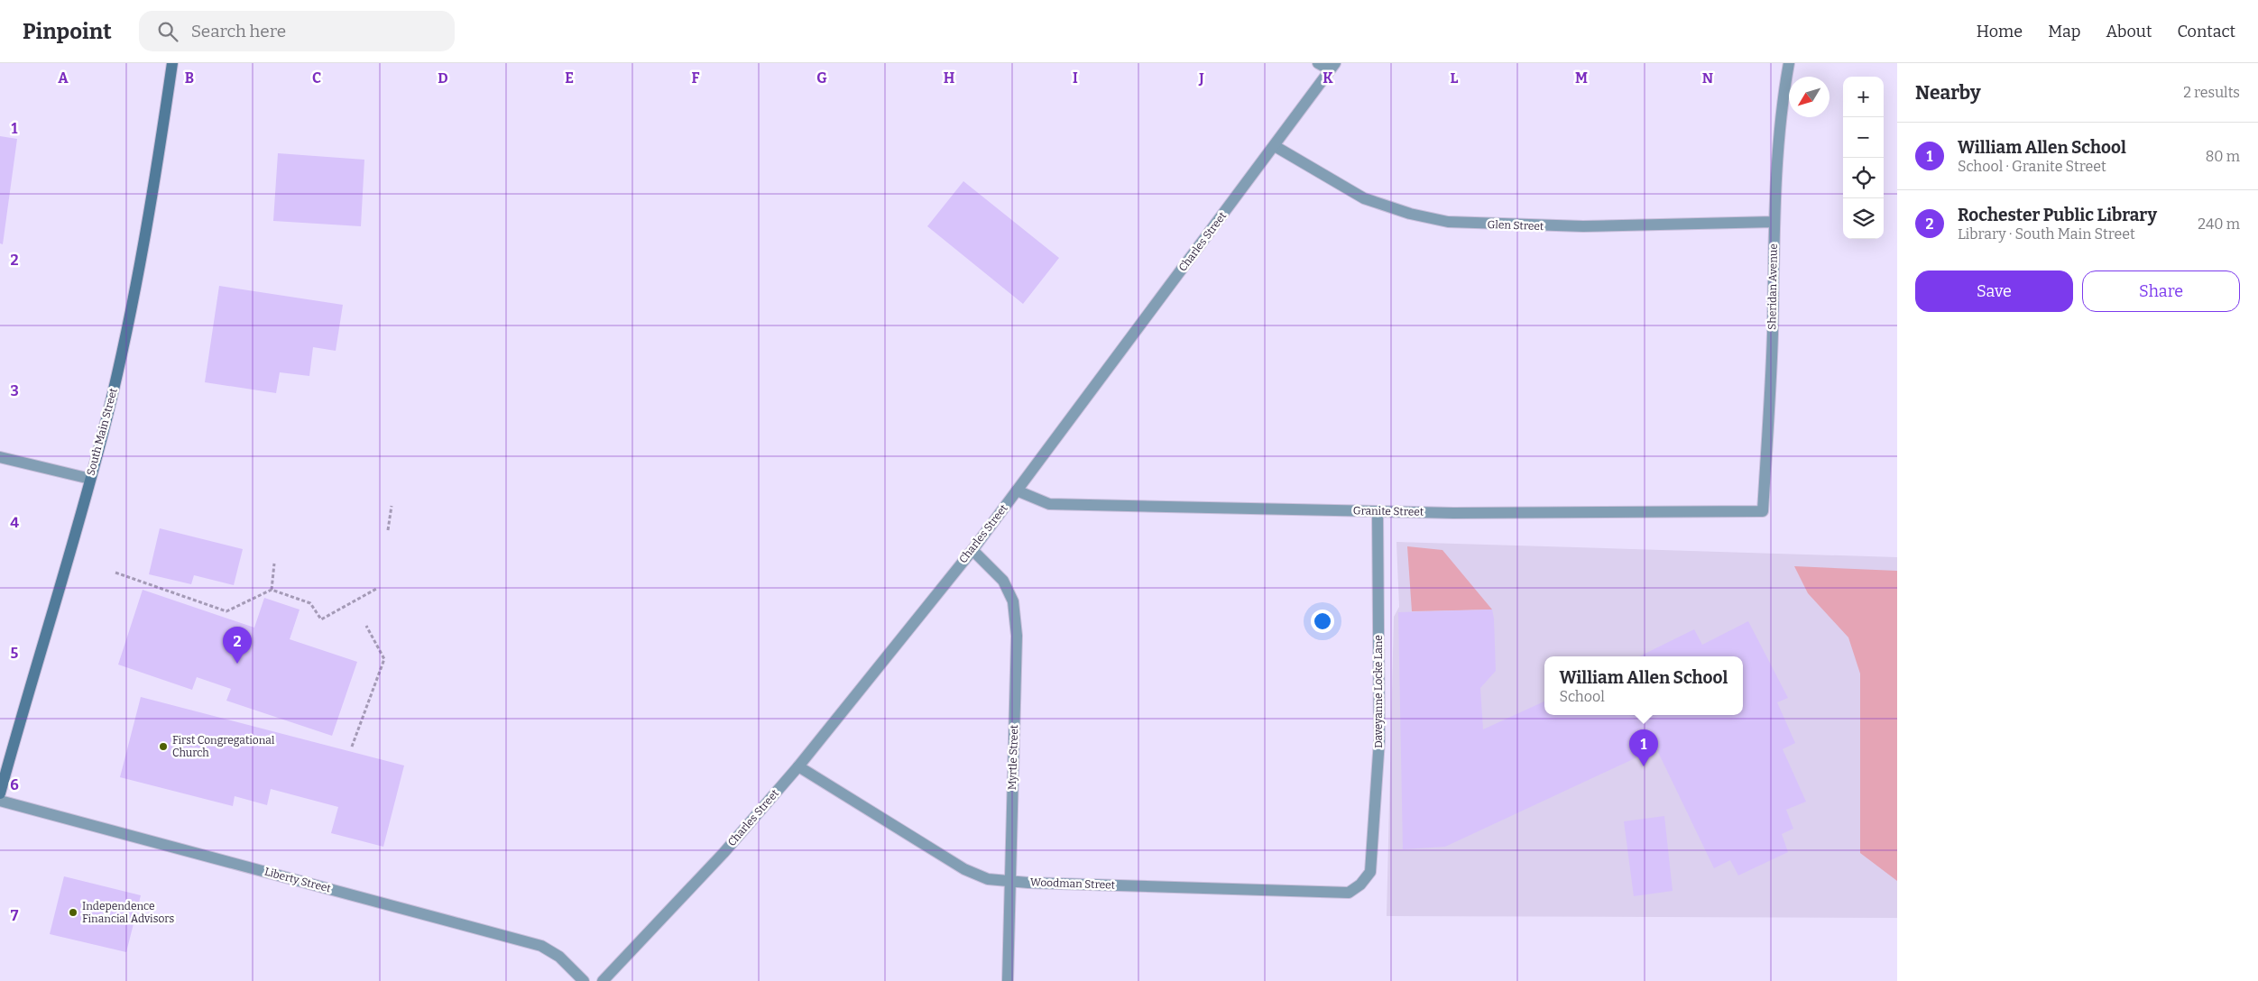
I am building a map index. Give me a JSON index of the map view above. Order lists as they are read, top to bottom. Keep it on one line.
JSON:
{"streets":{"main road":["South Main Street"],"street":["Glen Street","Charles Street","Sheridan Avenue","Granite Street","Daveyanne Locke Lane","Myrtle Street","Liberty Street","Woodman Street"]},"crossings":[["Glen Street","Charles Street"],["Glen Street","Sheridan Avenue"],["Charles Street","Granite Street"],["Charles Street","Myrtle Street"],["Charles Street","Woodman Street"],["Sheridan Avenue","Granite Street"],["Granite Street","Daveyanne Locke Lane"],["Daveyanne Locke Lane","Woodman Street"],["Myrtle Street","Woodman Street"]],"places":["First Congregational Church","Independence Financial Advisors"],"north":"bottom left","page":{"header":"Pinpoint","search":"Search here","nav":["Home","Map","About","Contact"],"heading":["Nearby","2 results"],"map_buttons":["+","−"],"list":[{"mark":"1","name":"William Allen School","note":"School · Granite Street","value":"80 m"},{"mark":"2","name":"Rochester Public Library","note":"Library · South Main Street","value":"240 m"}],"buttons":["Save","Share"],"pins":["2","1"],"popup":["William Allen School","School"]},"grid":{"columns":["A","B","C","D","E","F","G","H","I","J","K","L","M","N"],"rows":["1","2","3","4","5","6","7"]}}
